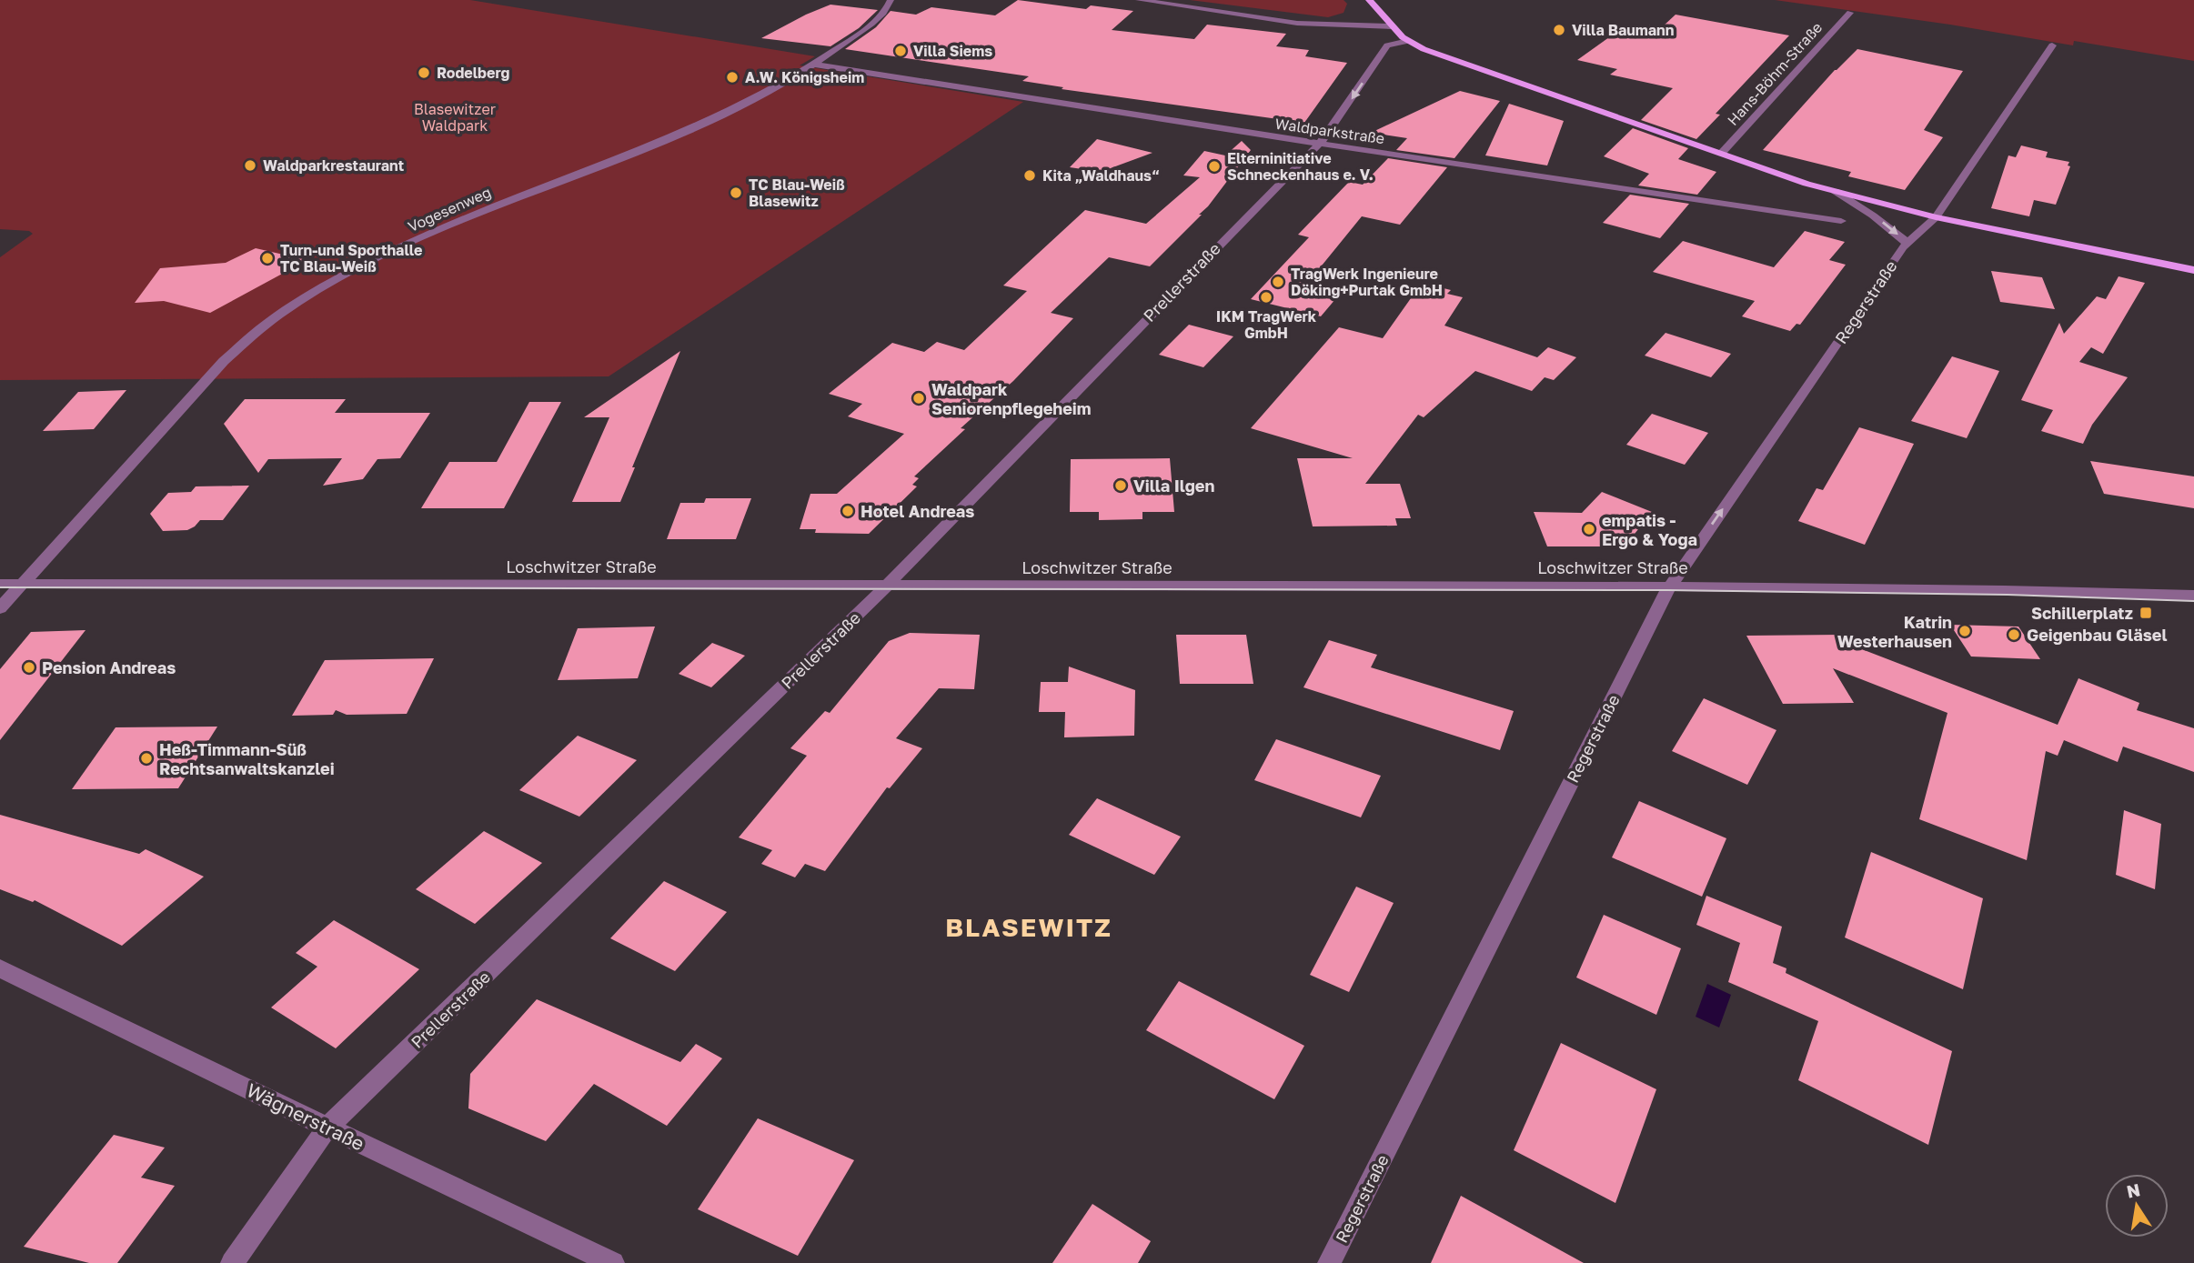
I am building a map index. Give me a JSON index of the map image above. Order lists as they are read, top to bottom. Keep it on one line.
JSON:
{"streets":{"street":["Hans-Böhm-Straße","Waldparkstraße","Vogesenweg","Prellerstraße","Regerstraße","Loschwitzer Straße","Wägnerstraße"]},"crossings":[["Waldparkstraße","Vogesenweg"],["Waldparkstraße","Prellerstraße"],["Vogesenweg","Loschwitzer Straße"],["Prellerstraße","Loschwitzer Straße"],["Prellerstraße","Wägnerstraße"],["Regerstraße","Loschwitzer Straße"]],"districts":["BLASEWITZ"],"parks":["Blasewitzer Waldpark"],"places":{"other":["Villa Baumann","Villa Siems","Rodelberg","A.W. Königsheim","Waldparkrestaurant","Elterninitiative Schneckenhaus e. V.","Kita „Waldhaus“","TC Blau-Weiß Blasewitz","Turn-und Sporthalle TC Blau-Weiß","TragWerk Ingenieure Döking+Purtak GmbH","IKM TragWerk GmbH","Waldpark Seniorenpflegeheim","Villa Ilgen","Hotel Andreas","empatis - Ergo & Yoga","Katrin Westerhausen","Geigenbau Gläsel","Pension Andreas","Heß-Timmann-Süß Rechtsanwaltskanzlei"],"transit":["Schillerplatz"]},"north":"top"}
